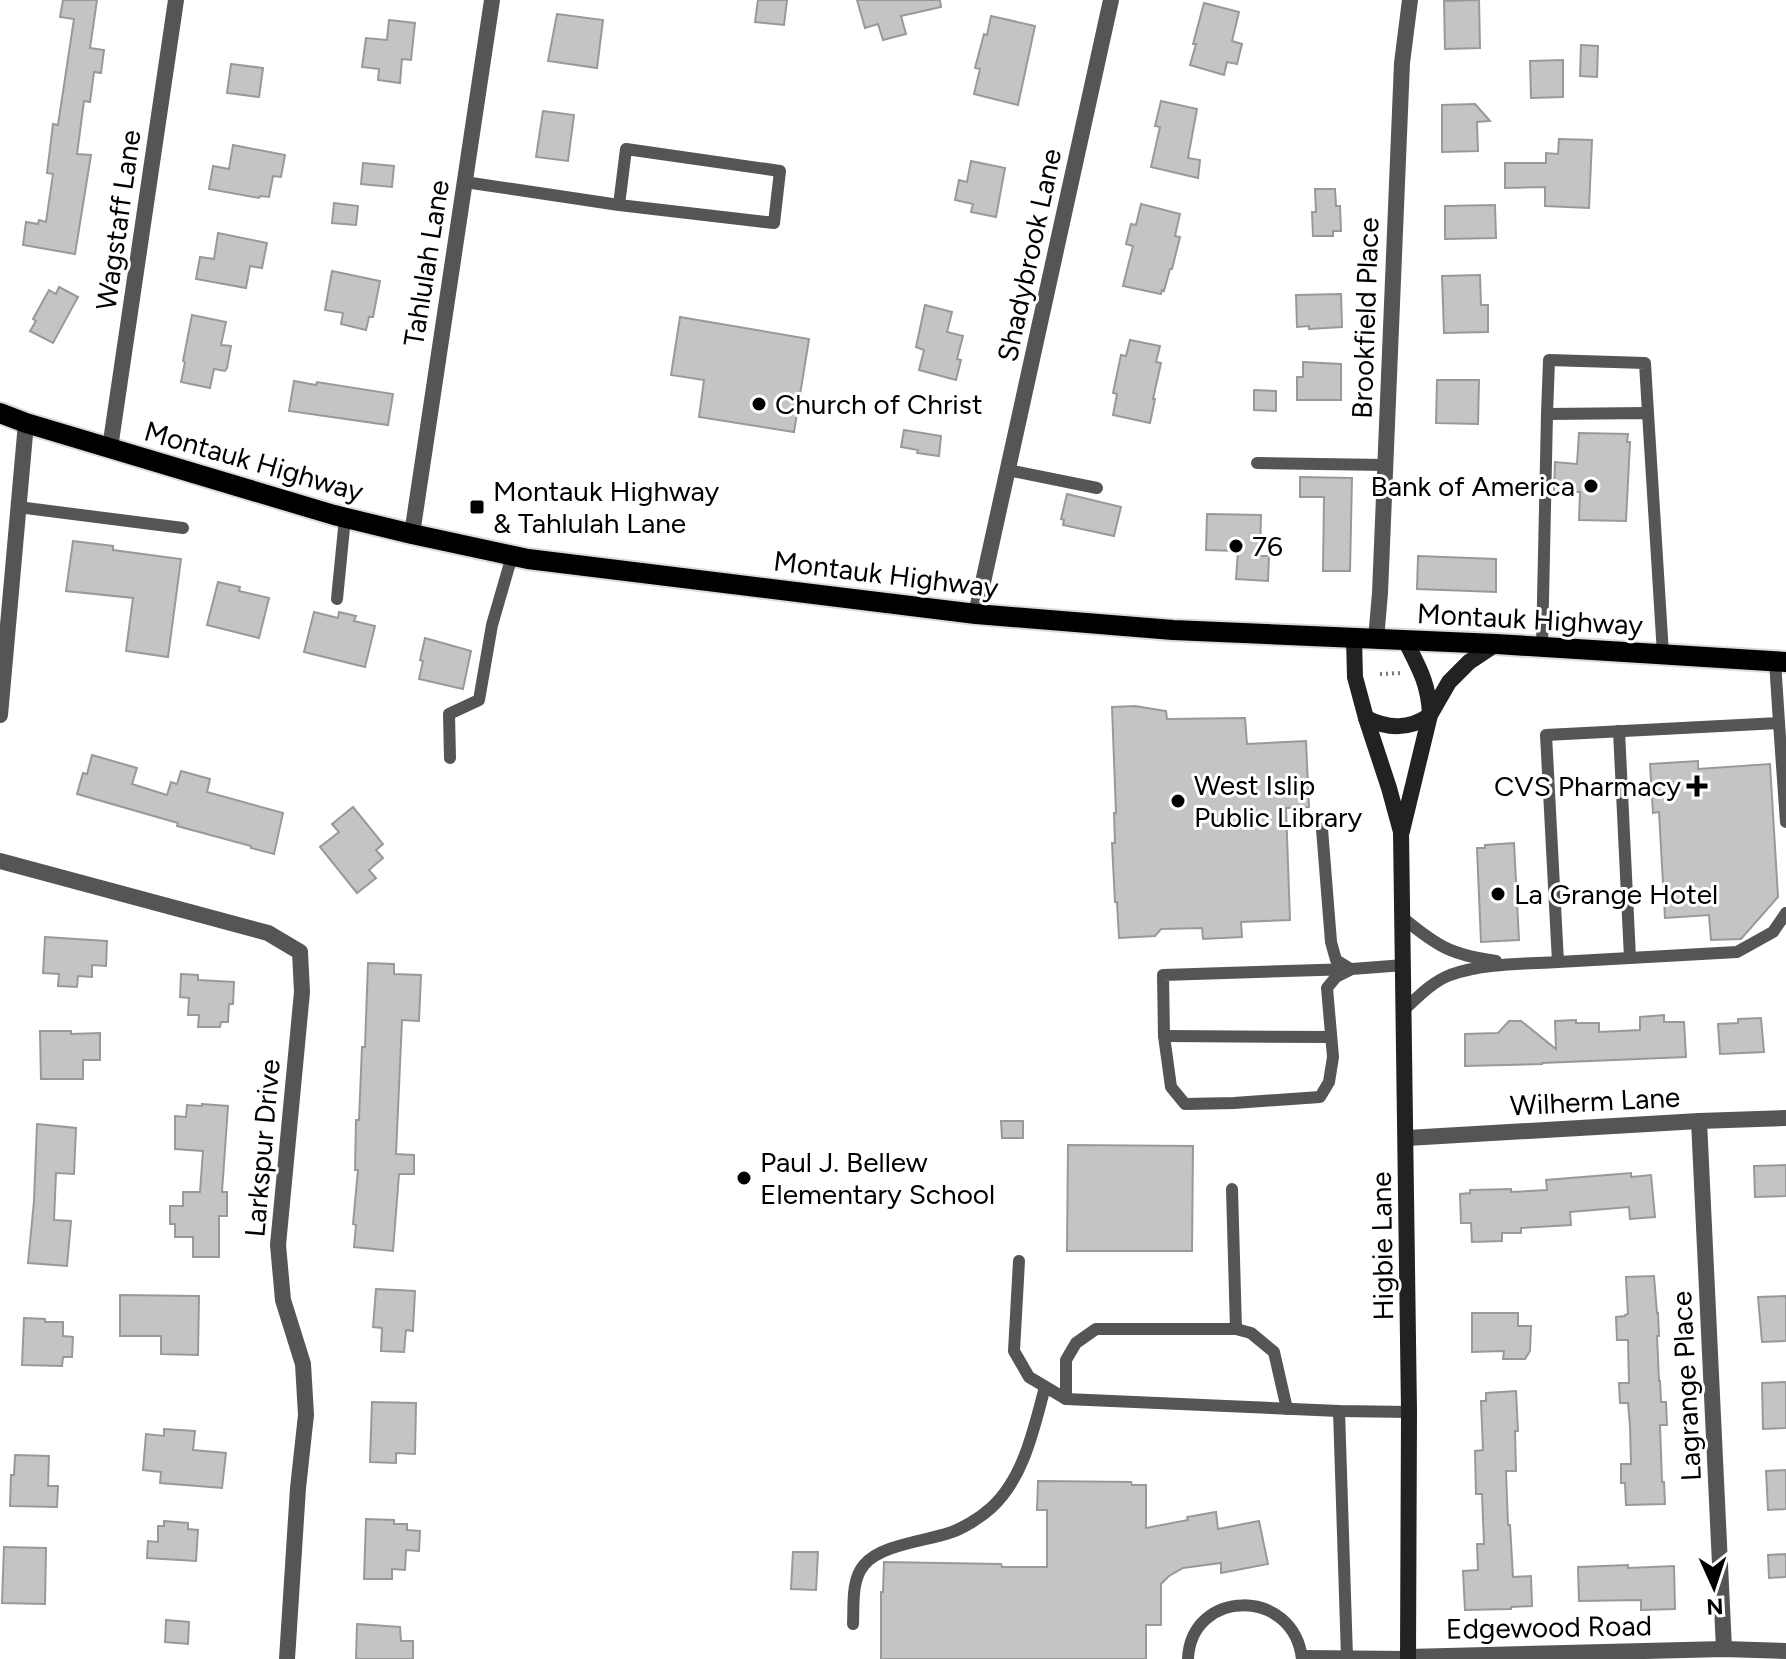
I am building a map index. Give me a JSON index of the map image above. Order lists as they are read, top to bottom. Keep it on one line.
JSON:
{"streets":{"main road":["Montauk Highway","Higbie Lane"],"street":["Wagstaff Lane","Shadybrook Lane","Tahlulah Lane","Brookfield Place","Wilherm Lane","Larkspur Drive","Lagrange Place","Edgewood Road"]},"crossings":[["Wagstaff Lane","Montauk Highway"],["Shadybrook Lane","Montauk Highway"],["Tahlulah Lane","Montauk Highway"],["Brookfield Place","Montauk Highway"],["Montauk Highway","Higbie Lane"],["Wilherm Lane","Higbie Lane"],["Wilherm Lane","Lagrange Place"],["Higbie Lane","Edgewood Road"],["Lagrange Place","Edgewood Road"]],"places":{"other":["Church of Christ","Bank of America","76","West Islip Public Library","La Grange Hotel","Paul J. Bellew Elementary School"],"transit":["Montauk Highway & Tahlulah Lane"],"health":["CVS Pharmacy"]},"north":"bottom"}
